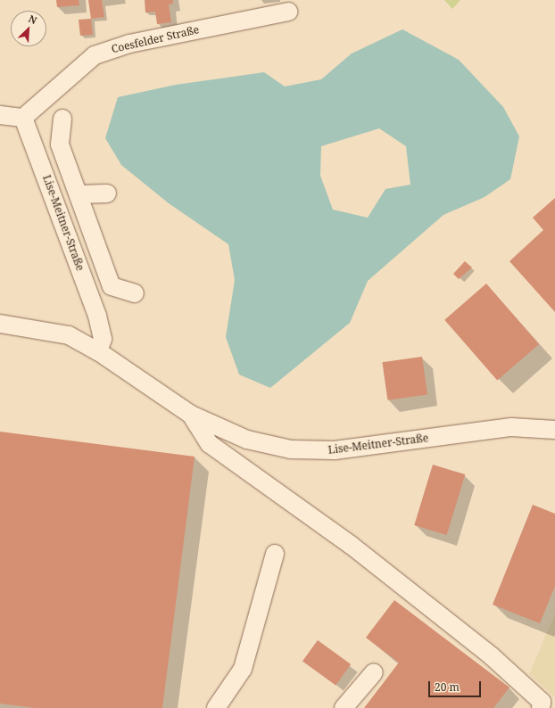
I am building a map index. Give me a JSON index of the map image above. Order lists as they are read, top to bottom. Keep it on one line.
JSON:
{"streets":{"street":["Coesfelder Straße","Lise-Meitner-Straße"]},"crossings":[["Coesfelder Straße","Lise-Meitner-Straße"]],"scale_bar":"20 m","north":"top right"}
